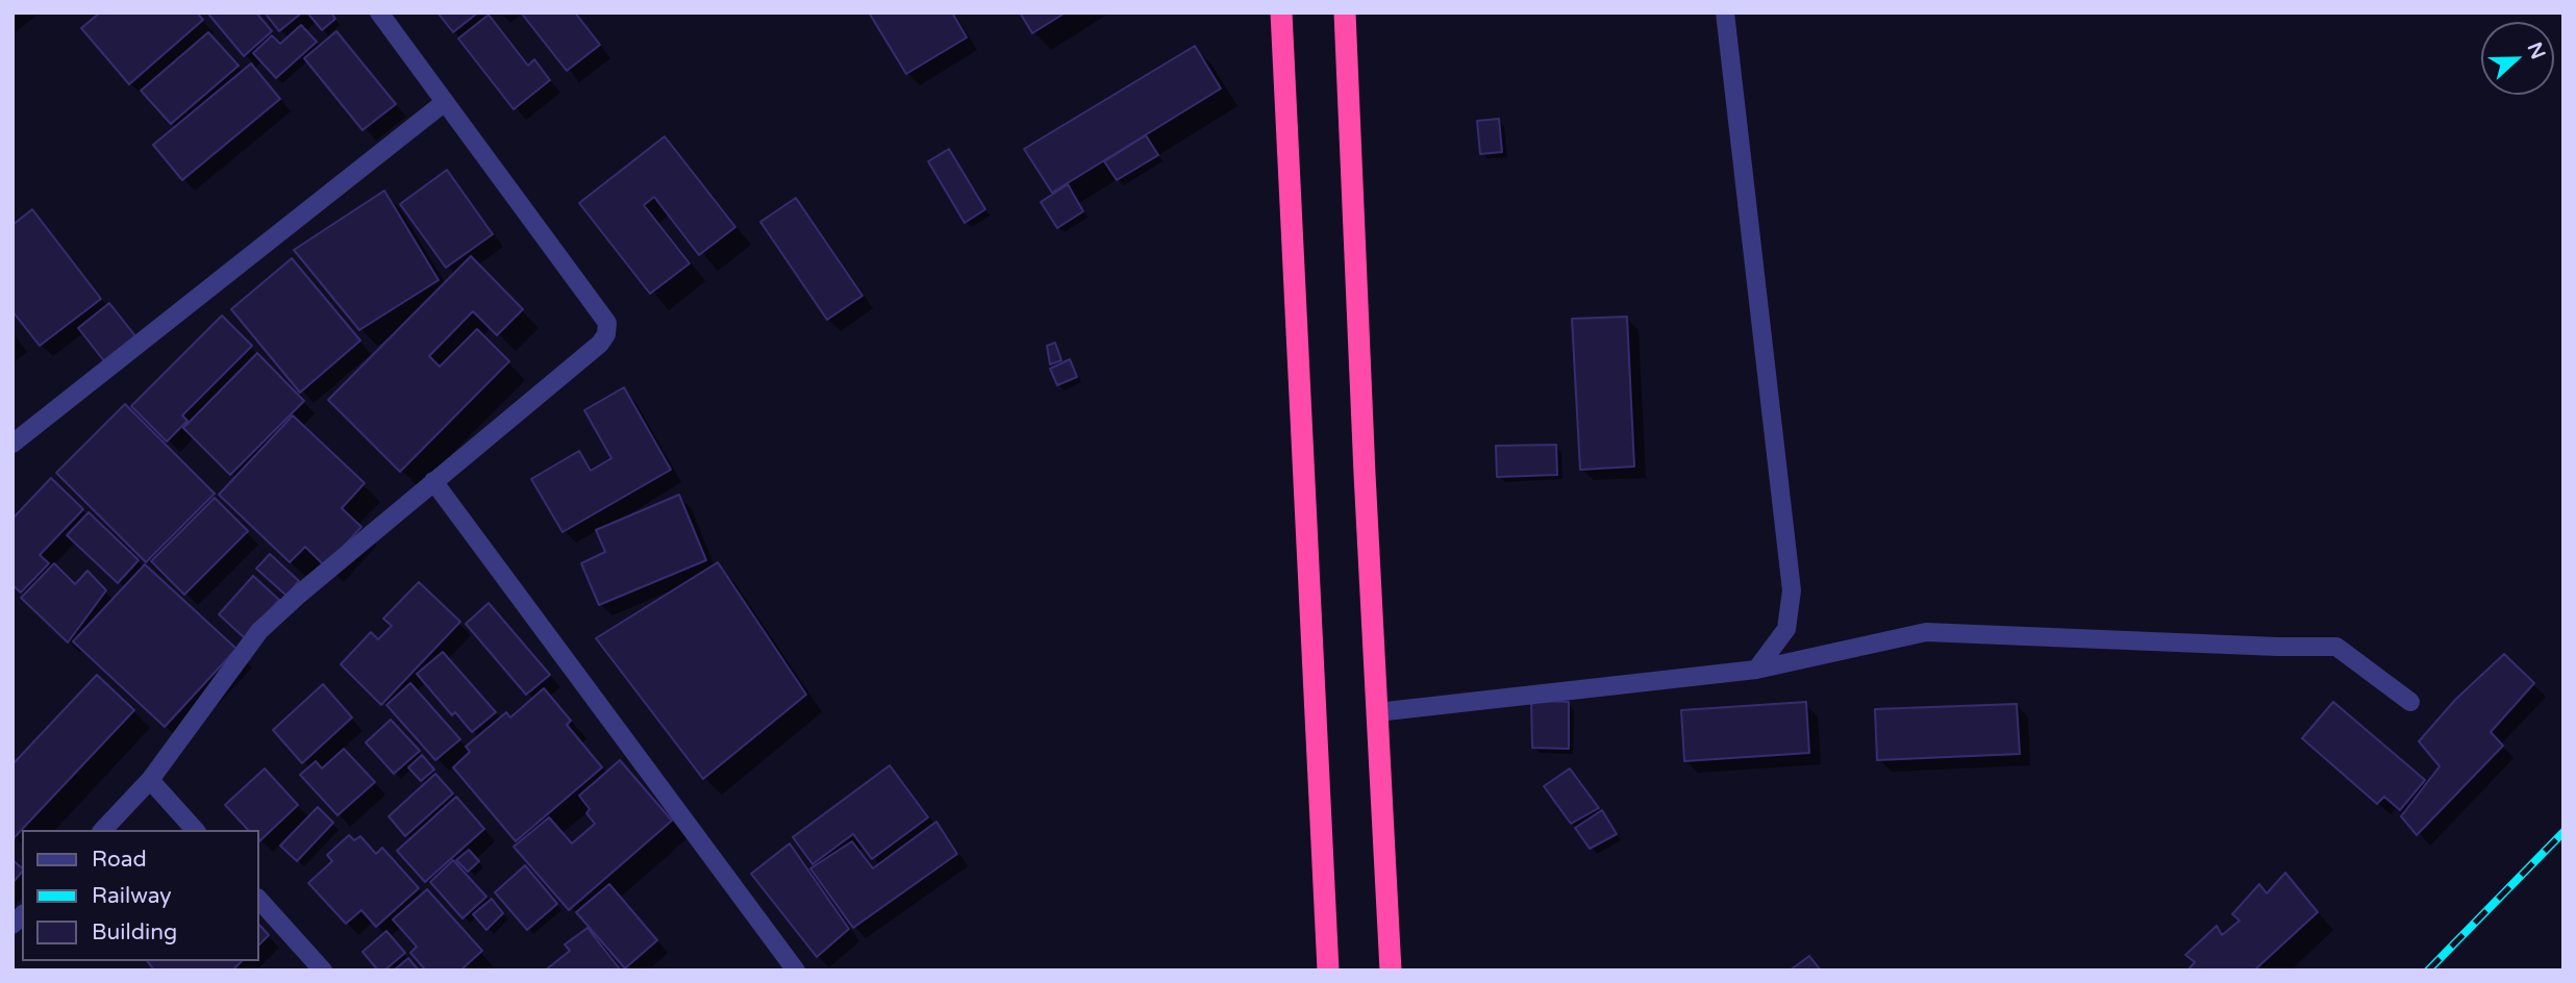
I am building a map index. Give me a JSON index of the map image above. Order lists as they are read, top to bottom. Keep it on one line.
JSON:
{"legend":["Road","Railway","Building"],"north":"right"}
